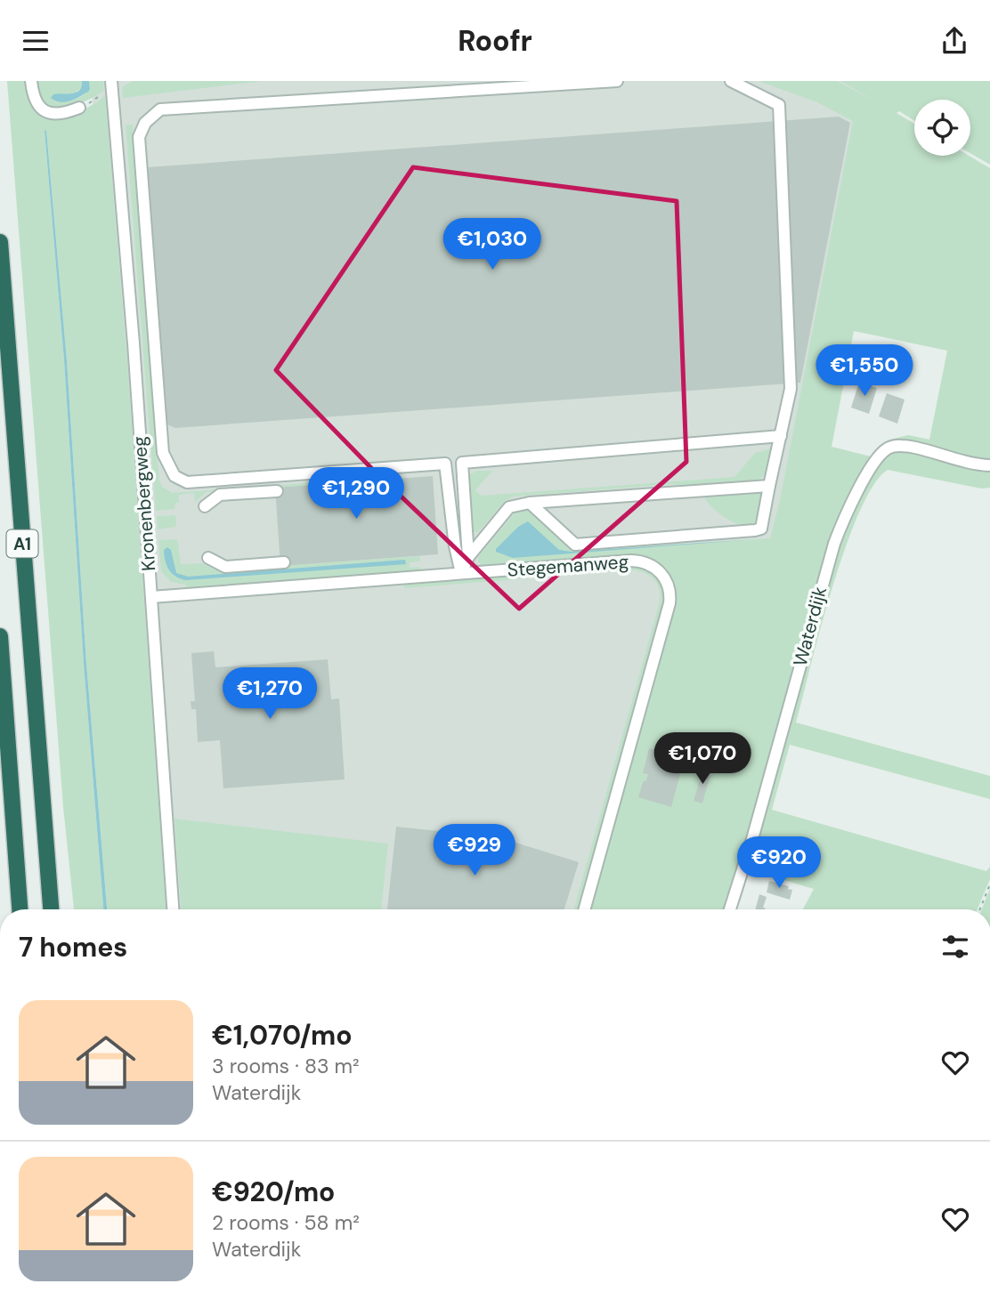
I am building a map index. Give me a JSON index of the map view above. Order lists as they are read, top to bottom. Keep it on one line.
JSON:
{"streets":{"highway":["A1"],"street":["Kronenbergweg","Stegemanweg","Waterdijk"]},"crossings":[["Kronenbergweg","Stegemanweg"]],"page":{"header":"Roofr","price":["€1,030","€1,550","€1,290","€1,270","€1,070","€929","€920"],"heading":"7 homes","list":[{"name":"€1,070/mo","note":"3 rooms · 83 m² · Waterdijk"},{"name":"€920/mo","note":"2 rooms · 58 m² · Waterdijk"}]}}
